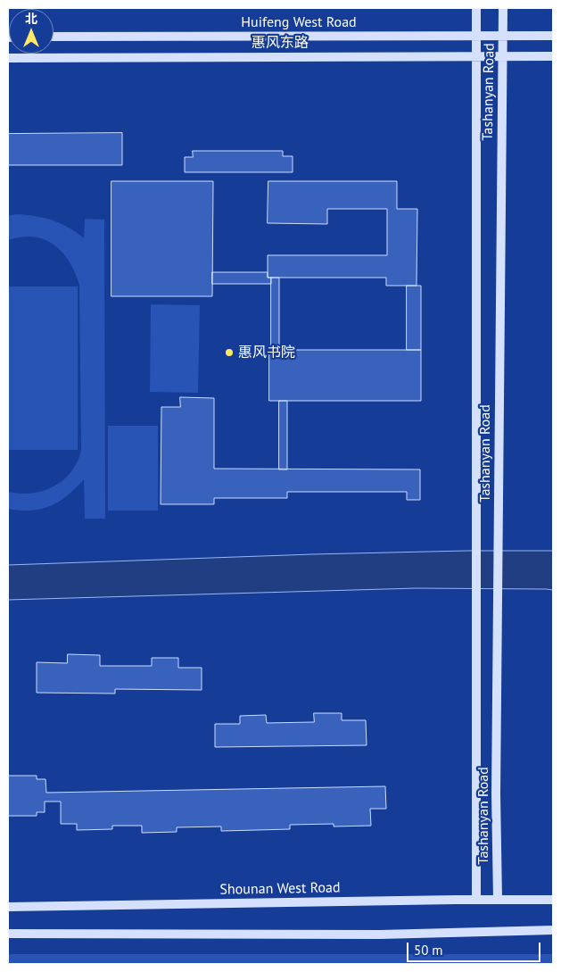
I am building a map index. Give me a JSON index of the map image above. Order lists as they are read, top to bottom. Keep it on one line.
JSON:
{"streets":{"street":["Huifeng West Road","惠风东路","Tashanyan Road","Shounan West Road"]},"crossings":[["Huifeng West Road","Tashanyan Road"],["惠风东路","Tashanyan Road"],["Tashanyan Road","Shounan West Road"]],"places":["惠风书院"],"scale_bar":"50 m","north":"top"}
